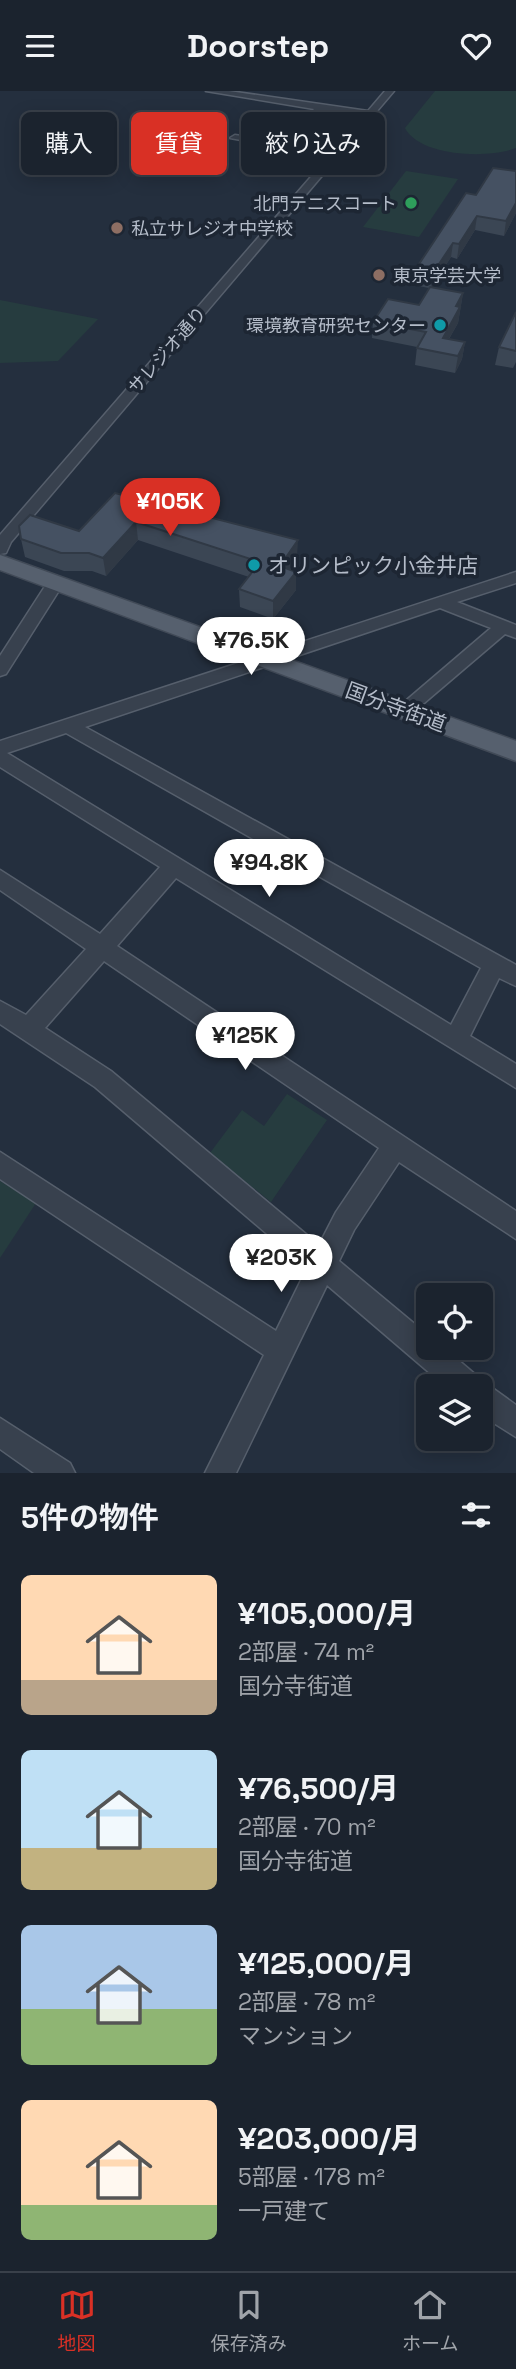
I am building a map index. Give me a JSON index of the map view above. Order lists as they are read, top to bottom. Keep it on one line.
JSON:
{"streets":{"main road":["国分寺街道"],"street":["サレジオ通り"]},"places":["北門テニスコート","私立サレジオ中学校","東京学芸大学","環境教育研究センター","オリンピック小金井店"],"page":{"header":"Doorstep","chip":["購入","賃貸","絞り込み"],"price":["¥105K","¥76.5K","¥94.8K","¥125K","¥203K"],"heading":"5件の物件","list":[{"name":"¥105,000/月","note":"2部屋 · 74 m² · 国分寺街道"},{"name":"¥76,500/月","note":"2部屋 · 70 m² · 国分寺街道"},{"name":"¥125,000/月","note":"2部屋 · 78 m² · マンション"},{"name":"¥203,000/月","note":"5部屋 · 178 m² · 一戸建て"}],"tabs":["地図","保存済み","ホーム"]}}
